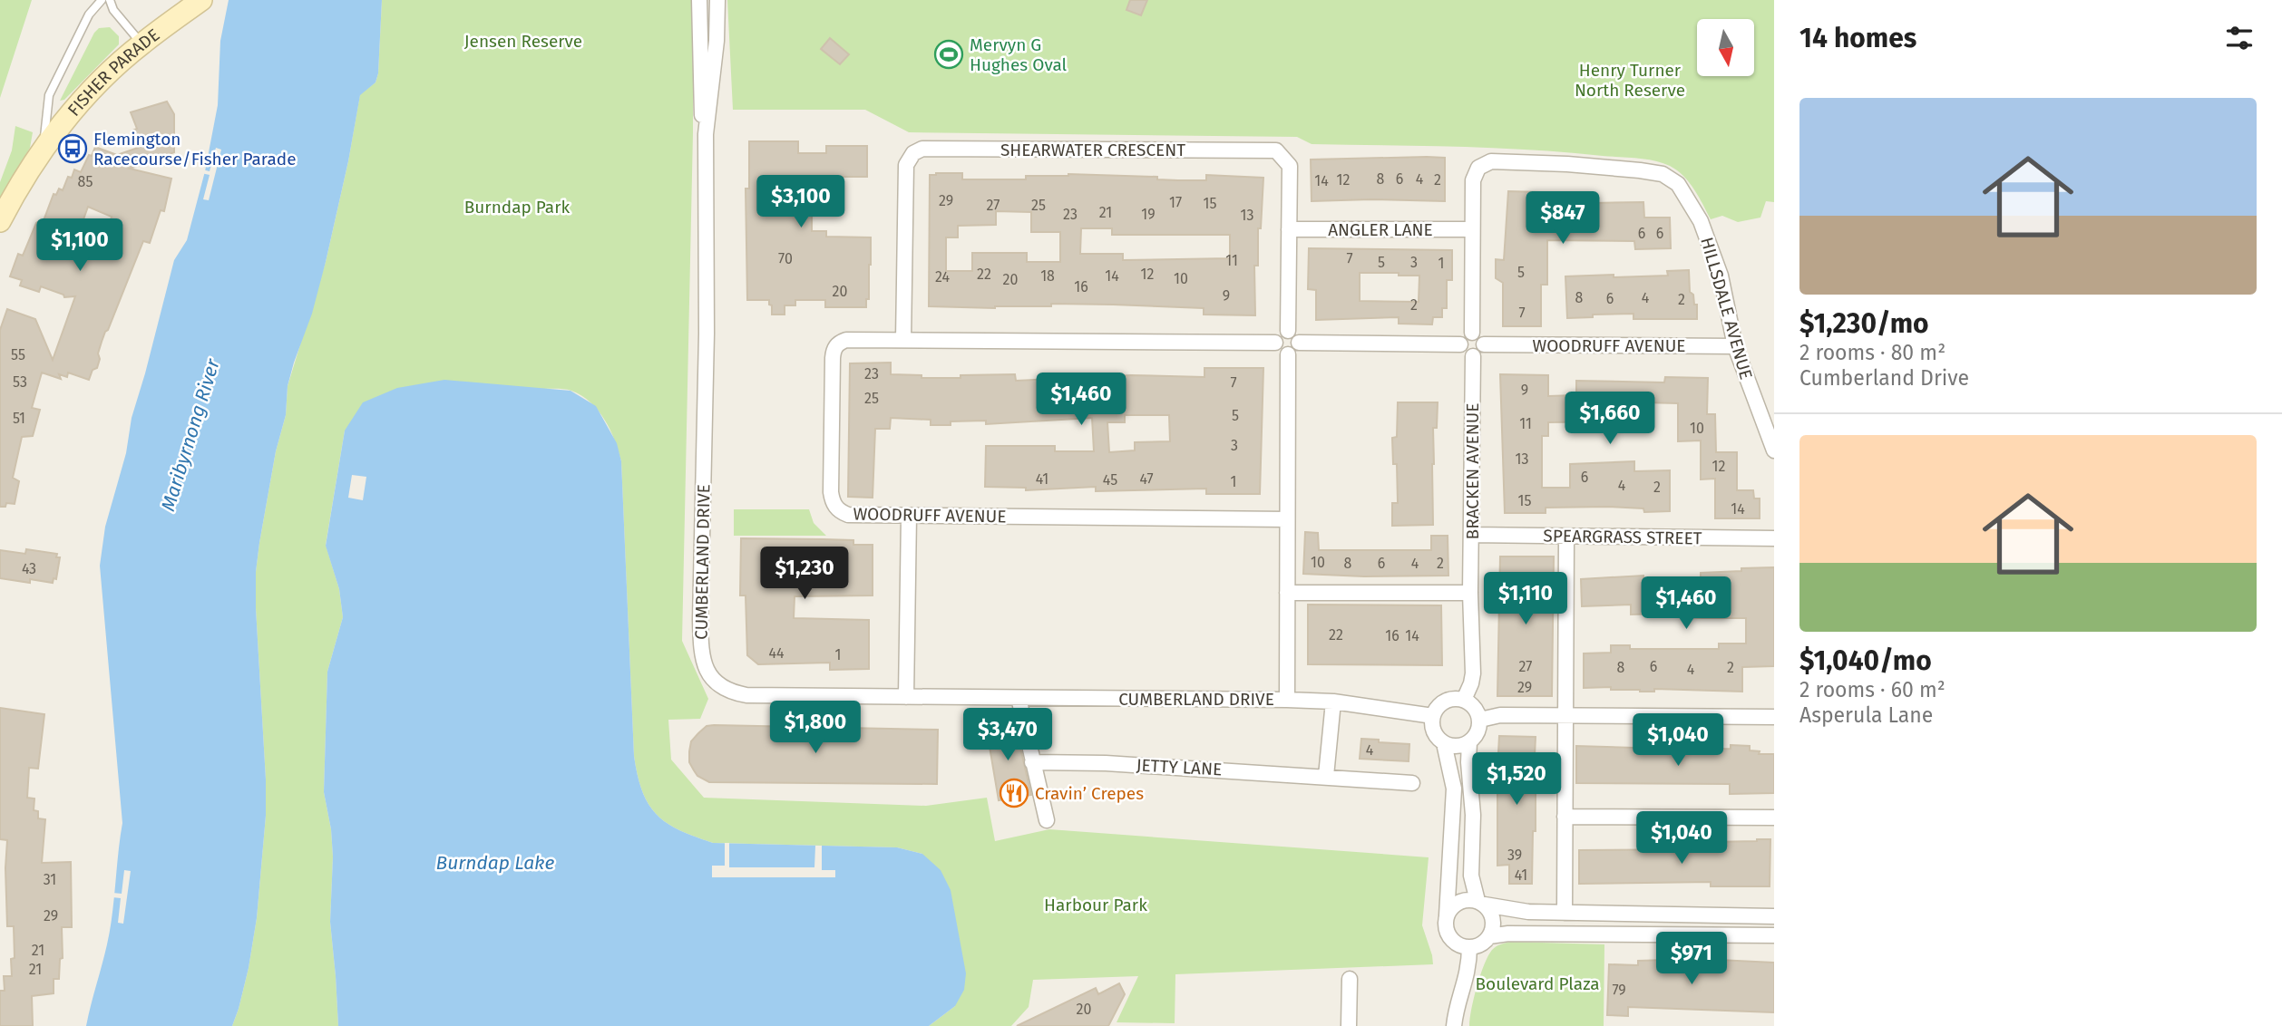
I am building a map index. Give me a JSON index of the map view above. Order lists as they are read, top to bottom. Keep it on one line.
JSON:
{"streets":{"main road":["FISHER PARADE"],"street":["SHEARWATER CRESCENT","ANGLER LANE","HILLSDALE AVENUE","WOODRUFF AVENUE","BRACKEN AVENUE","SPEARGRASS STREET","CUMBERLAND DRIVE","JETTY LANE"]},"crossings":[["SHEARWATER CRESCENT","ANGLER LANE"],["SHEARWATER CRESCENT","WOODRUFF AVENUE"],["ANGLER LANE","HILLSDALE AVENUE"],["HILLSDALE AVENUE","WOODRUFF AVENUE"],["WOODRUFF AVENUE","BRACKEN AVENUE"],["BRACKEN AVENUE","SPEARGRASS STREET"],["BRACKEN AVENUE","CUMBERLAND DRIVE"]],"water":["Maribyrnong River","Burndap Lake"],"parks":["Jensen Reserve","Henry Turner North Reserve","Burndap Park","Harbour Park","Boulevard Plaza"],"places":{"sports":["Mervyn G Hughes Oval"],"bus stop":["Flemington Racecourse/Fisher Parade"],"restaurant":["Cravin’ Crepes"]},"house_numbers":["8","6","4","12","2","14","85","29","17","15","27","25","21","23","19","13","6","6","70","7","11","5","3","1","5","22","12","18","14","24","10","20","16","20","9","8","4","6","2","2","7","55","23","53","7","9","25","5","51","11","10","3","13","12","6","41","47","45","1","4","2","15","14","10","8","6","4","2","43","22","16","14","44","1","27","6","8","2","4","29","4","39","41","31","29","21","21","79","20"],"north":"bottom","page":{"heading":"14 homes","list":[{"name":"$1,230/mo","note":"2 rooms · 80 m² · Cumberland Drive"},{"name":"$1,040/mo","note":"2 rooms · 60 m² · Asperula Lane"}],"price":["$3,100","$847","$1,100","$1,460","$1,660","$1,230","$1,110","$1,460","$1,800","$3,470","$1,040","$1,520","$1,040","$971"]}}
